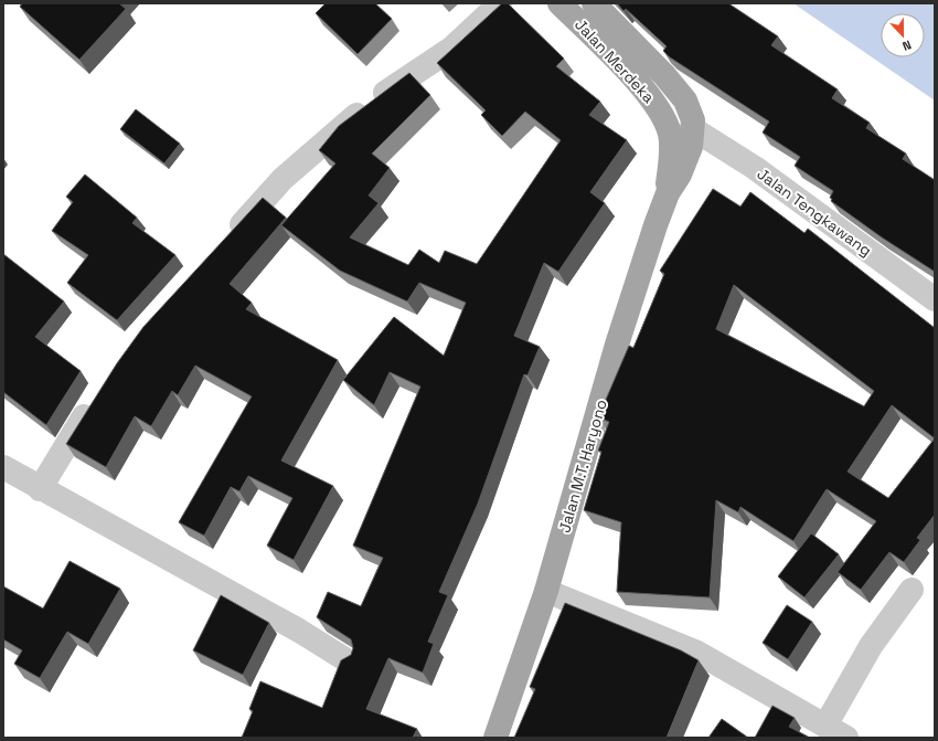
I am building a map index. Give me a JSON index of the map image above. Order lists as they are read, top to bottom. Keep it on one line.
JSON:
{"streets":{"main road":["Jalan Merdeka","Jalan M.T. Haryono"],"street":["Jalan Tengkawang"]},"crossings":[["Jalan Merdeka","Jalan Tengkawang"],["Jalan Merdeka","Jalan M.T. Haryono"],["Jalan Tengkawang","Jalan M.T. Haryono"]],"north":"bottom"}
